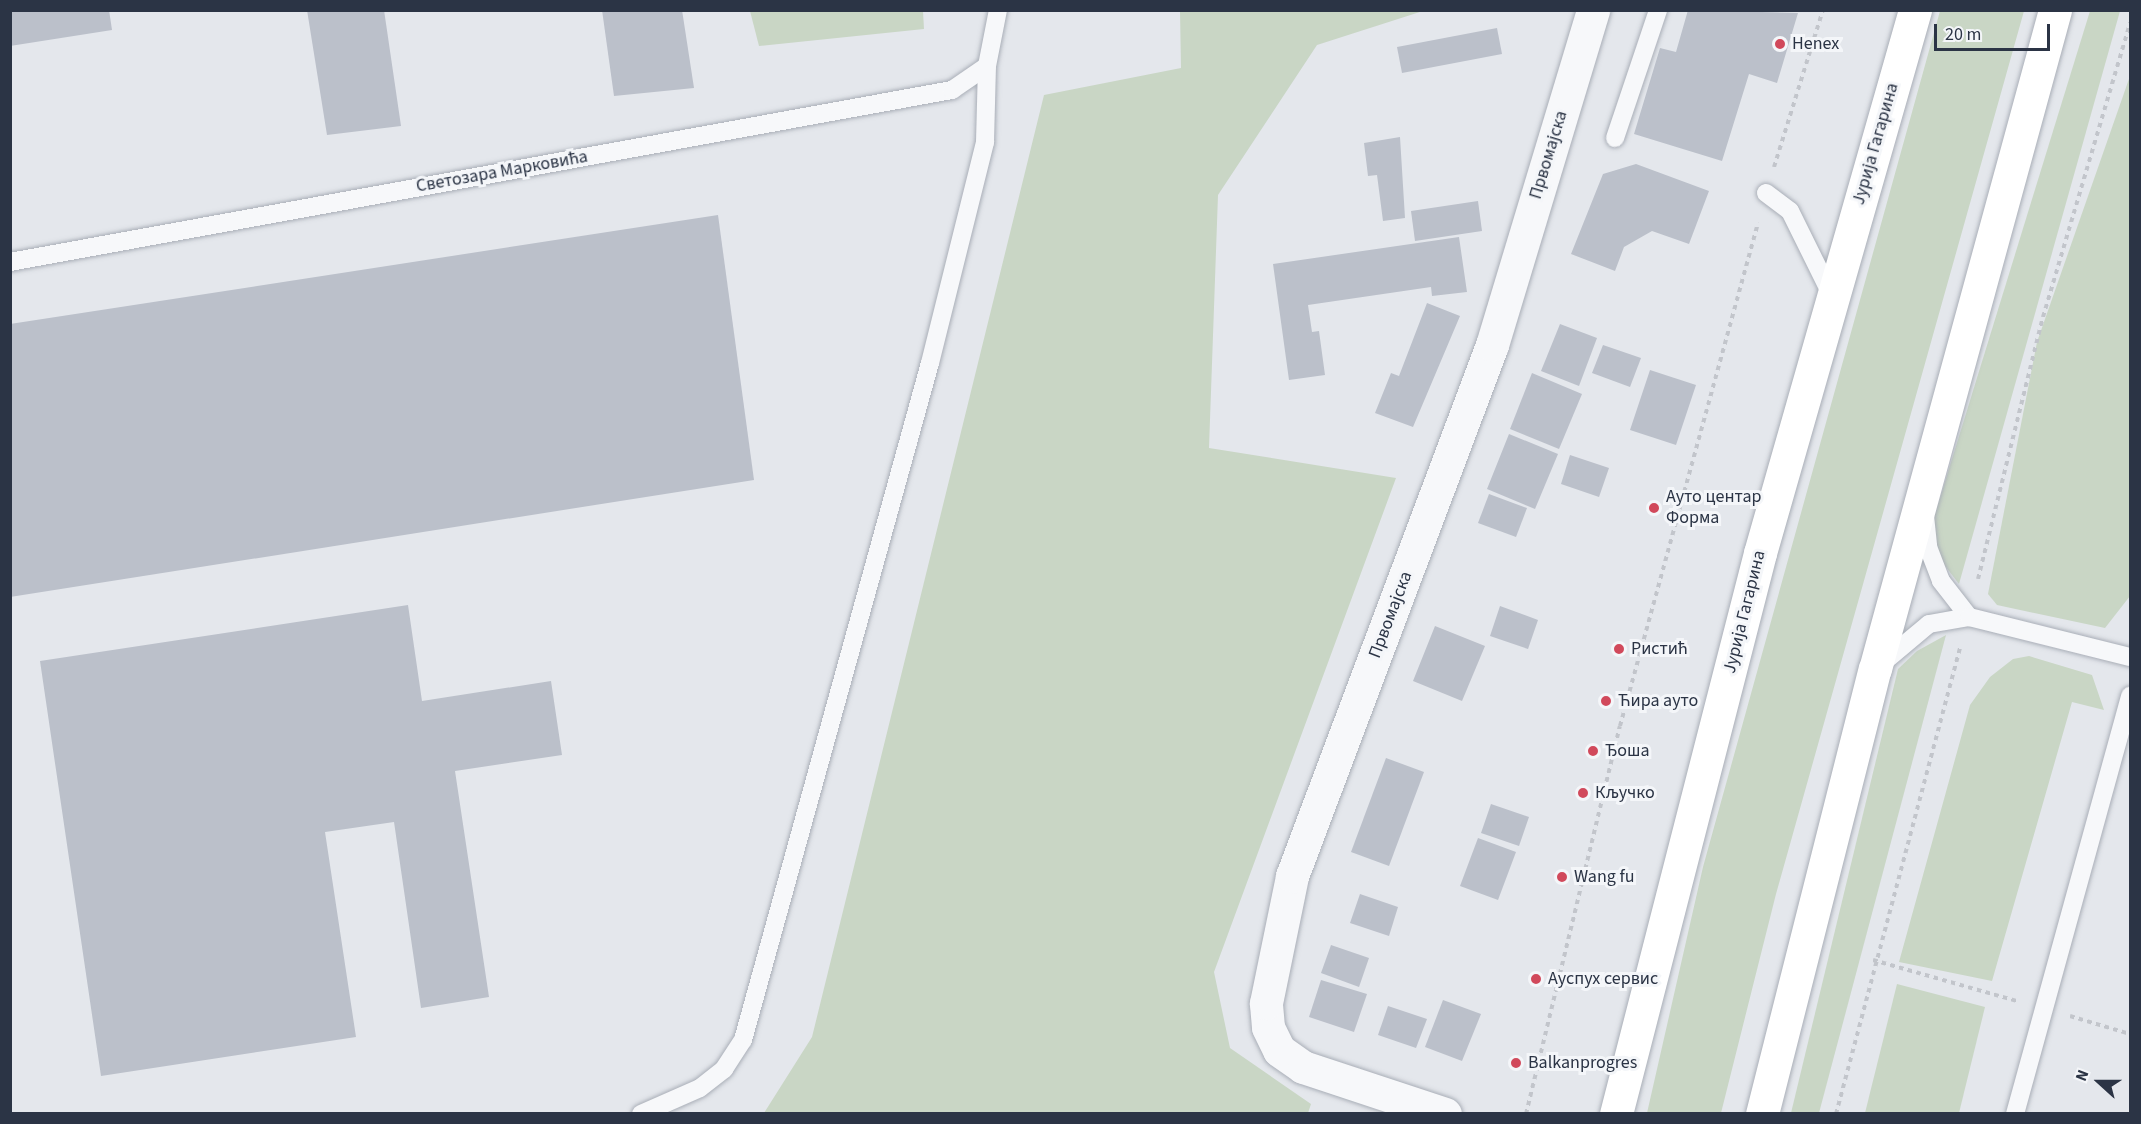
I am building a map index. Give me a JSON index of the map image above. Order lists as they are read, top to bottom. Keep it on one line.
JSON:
{"streets":{"main road":["Јурија Гагарина"],"street":["Првомајска"],"lane":["Светозара Марковића"]},"places":["Henex","Ауто центар Форма","Ристић","Ћира ауто","Ђоша","Кључко","Wang fu","Ауспух сервис","Balkanprogres"],"scale_bar":"20 m","north":"left"}
